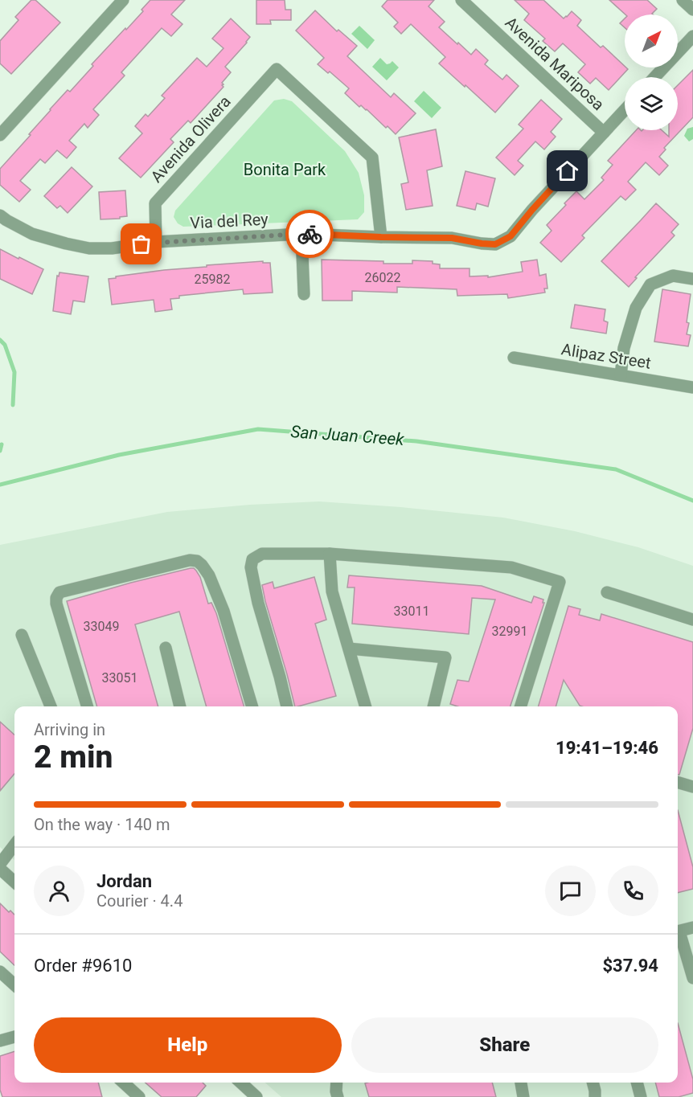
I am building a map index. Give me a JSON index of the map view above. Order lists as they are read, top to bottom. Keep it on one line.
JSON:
{"streets":{"street":["Avenida Mariposa","Avenida Olivera","Via del Rey","Alipaz Street"]},"crossings":[["Avenida Mariposa","Via del Rey"],["Avenida Olivera","Via del Rey"]],"water":["San Juan Creek"],"parks":["Bonita Park"],"house_numbers":["26022","25982","33011","33049","32991","33051"],"north":"top right","page":{"heading":["2 min","Arriving in","19:41–19:46"],"panel":["Jordan","Courier · 4.4","Order #9610","$37.94"],"bar":"On the way · 140 m","buttons":["Help","Share"]}}
